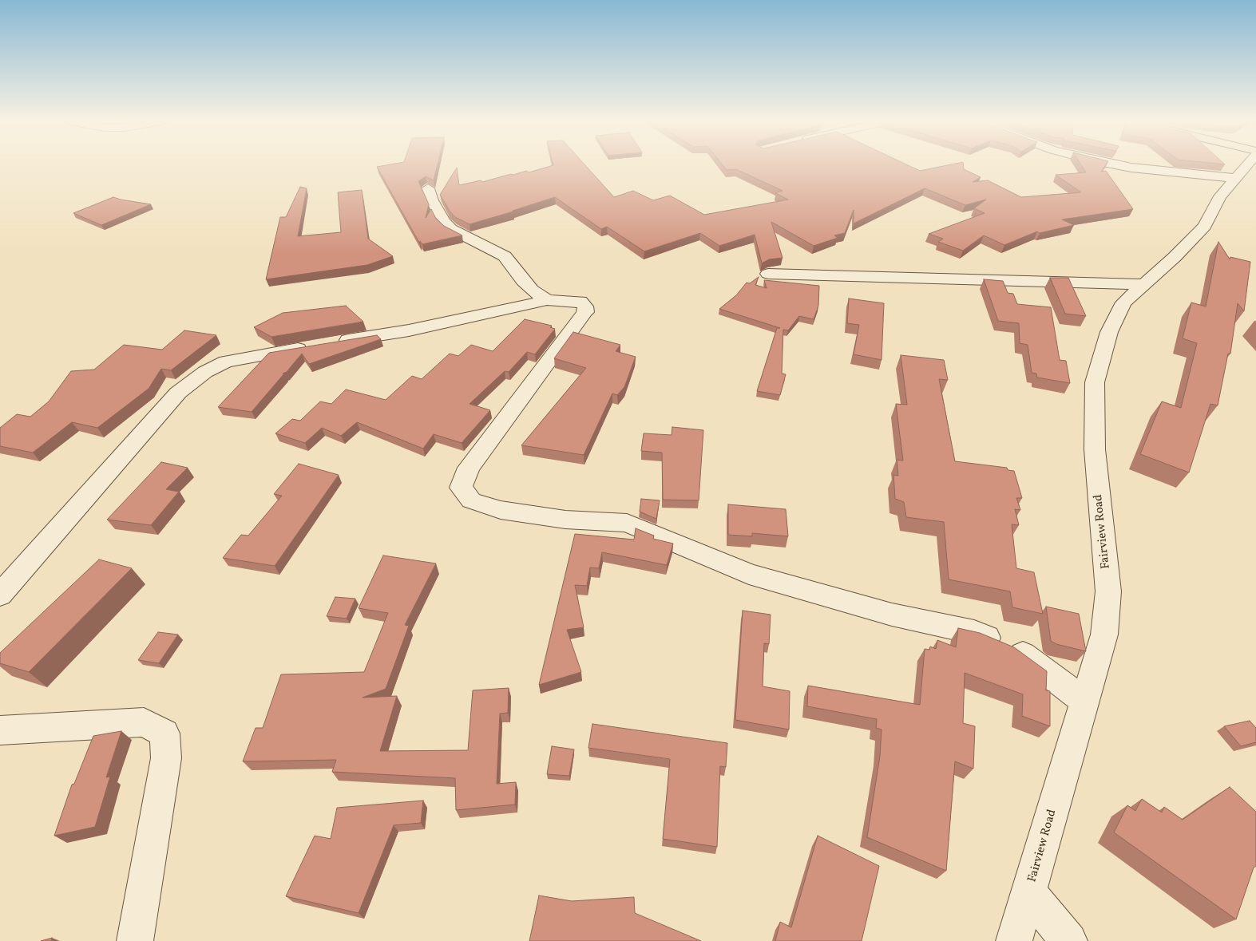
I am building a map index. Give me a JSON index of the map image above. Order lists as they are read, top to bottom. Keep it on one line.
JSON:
{"streets":{"street":["Fairview Road"]}}
